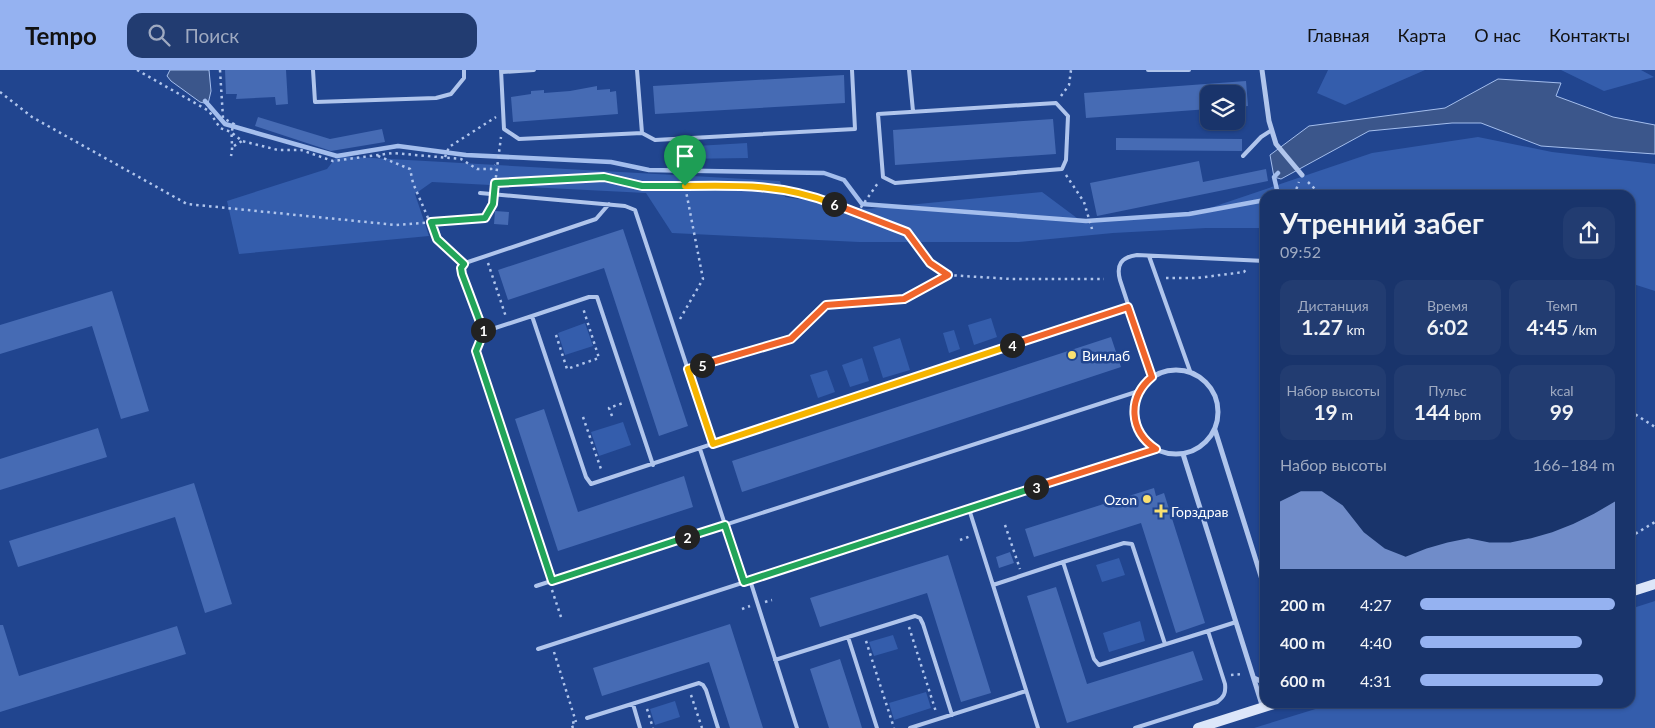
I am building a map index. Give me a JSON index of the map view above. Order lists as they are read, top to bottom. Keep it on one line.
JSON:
{"places":{"other":["Винлаб","Ozon"],"health":["Горздрав"]},"page":{"header":"Tempo","search":"Поиск","nav":["Главная","Карта","О нас","Контакты"],"heading":["Утренний забег","09:52"],"pins":["6","1","4","5","3","2"],"stats":[["Дистанция","1.27 km"],["Время","6:02"],["Темп","4:45 /km"],["Набор высоты","19 m"],["Пульс","144 bpm"],["kcal","99"]],"chart":["Набор высоты","166–184 m"],"list":[{"name":"200 m","note":"4:27"},{"name":"400 m","note":"4:40"},{"name":"600 m","note":"4:31"}]}}
